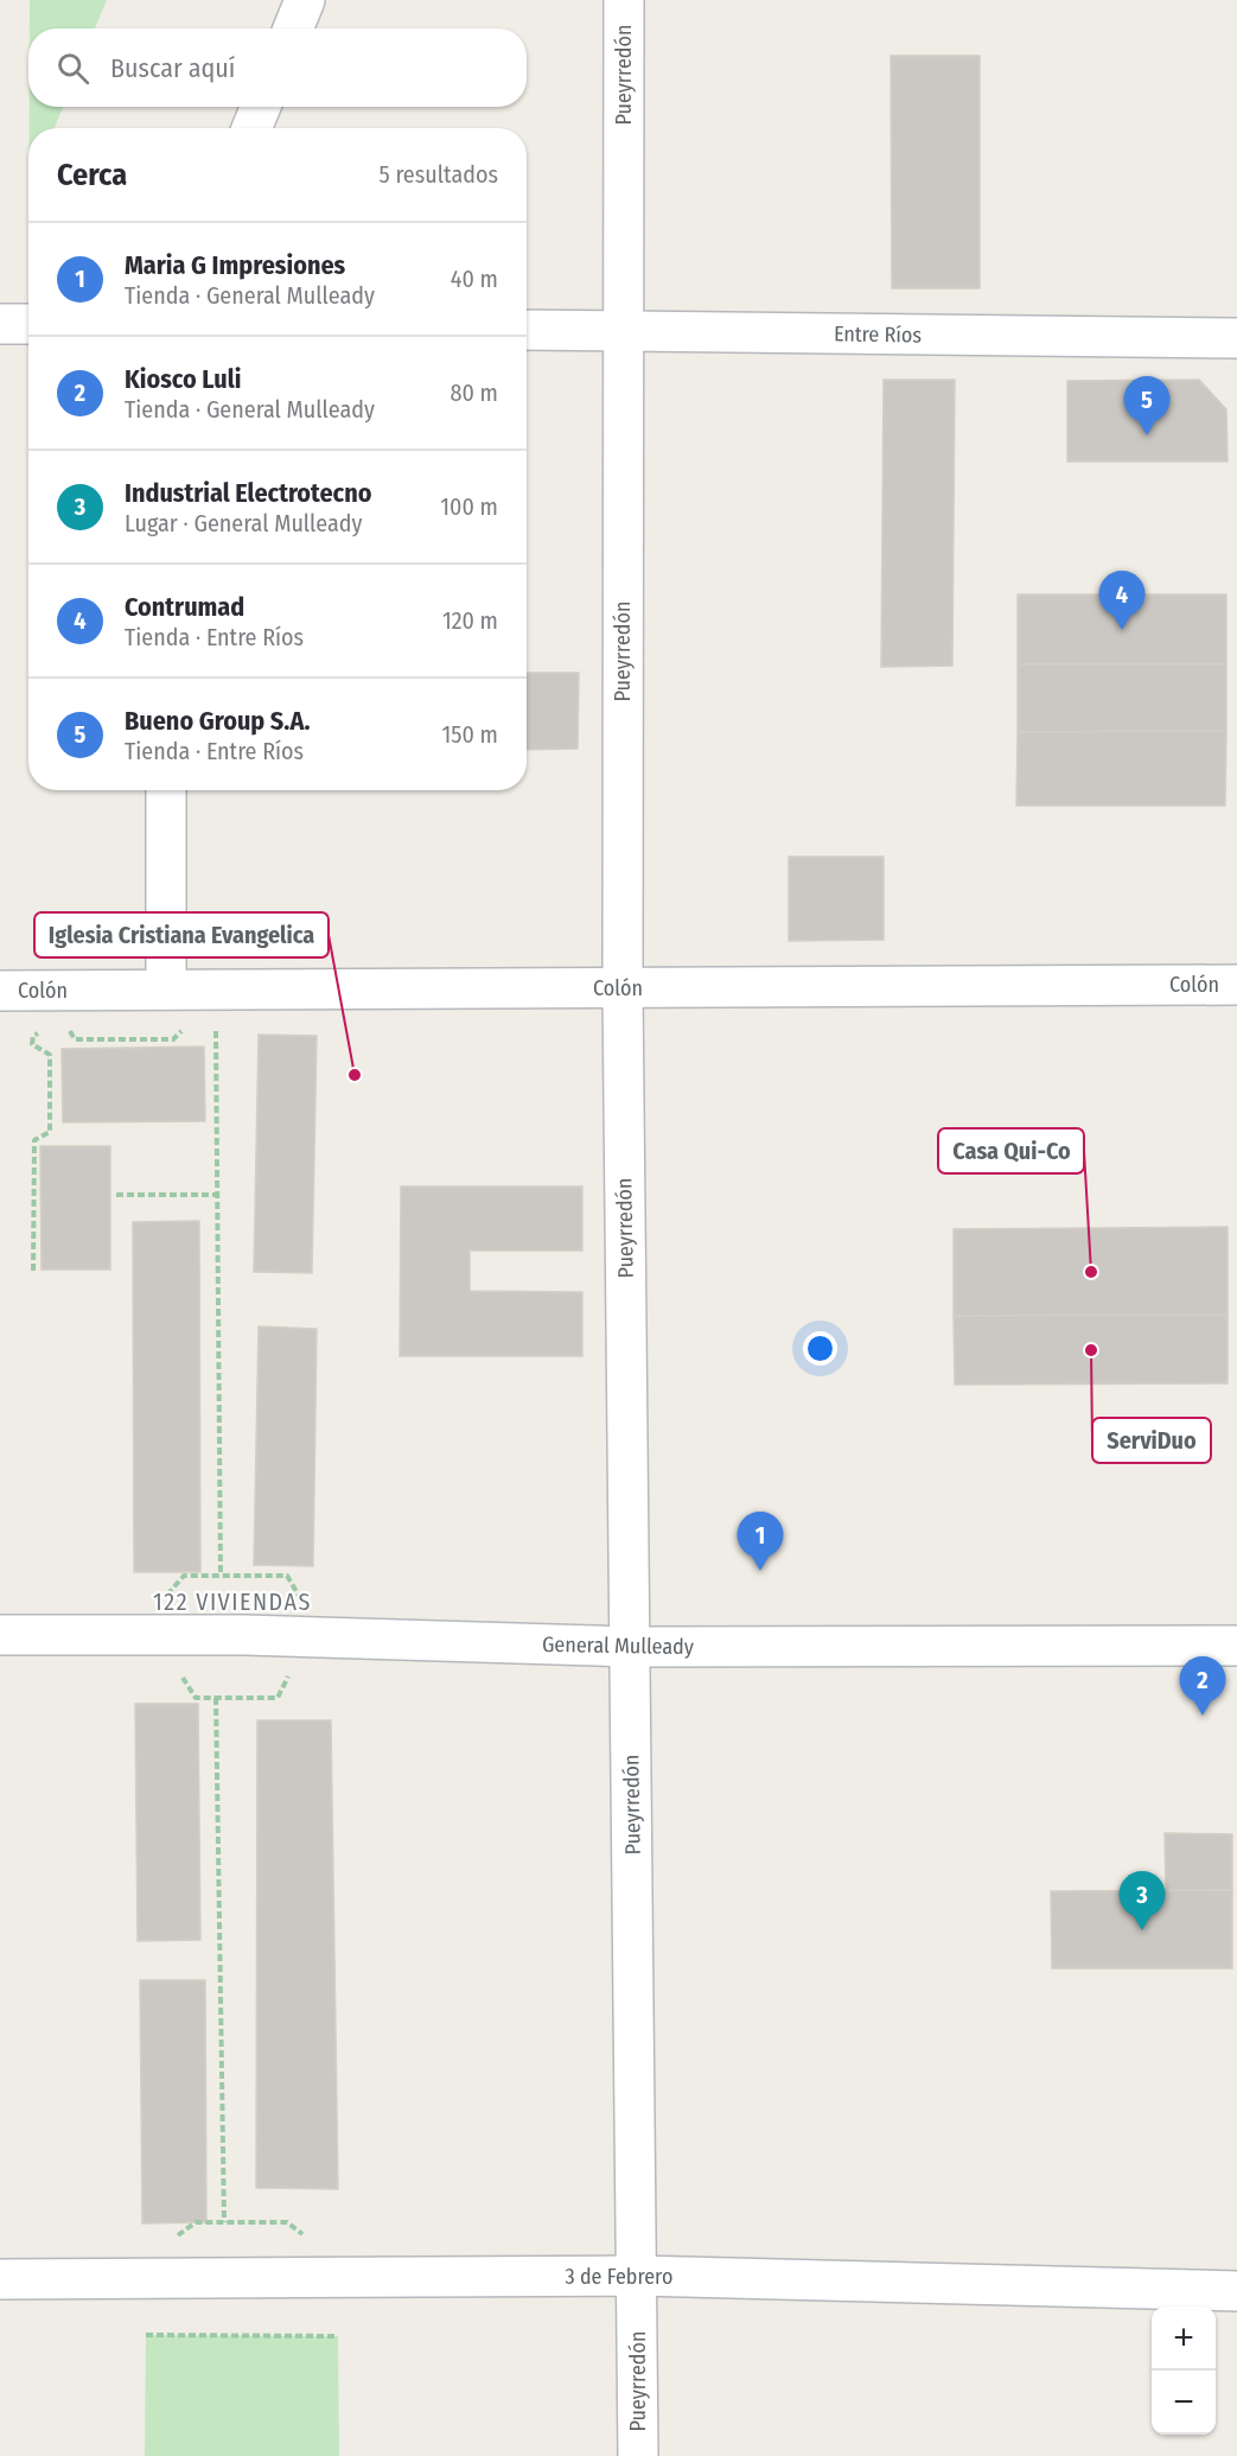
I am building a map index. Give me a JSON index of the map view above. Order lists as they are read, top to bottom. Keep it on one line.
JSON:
{"streets":{"street":["Pueyrredón","Entre Ríos","Colón","General Mulleady","3 de Febrero"]},"crossings":[["Pueyrredón","Entre Ríos"],["Pueyrredón","Colón"],["Pueyrredón","General Mulleady"],["Pueyrredón","3 de Febrero"]],"districts":["122 VIVIENDAS"],"places":["Iglesia Cristiana Evangelica","Casa Qui-Co","ServiDuo"],"page":{"search":"Buscar aquí","heading":["Cerca","5 resultados"],"list":[{"mark":"1","name":"Maria G Impresiones","note":"Tienda · General Mulleady","value":"40 m"},{"mark":"2","name":"Kiosco Luli","note":"Tienda · General Mulleady","value":"80 m"},{"mark":"3","name":"Industrial Electrotecno","note":"Lugar · General Mulleady","value":"100 m"},{"mark":"4","name":"Contrumad","note":"Tienda · Entre Ríos","value":"120 m"},{"mark":"5","name":"Bueno Group S.A.","note":"Tienda · Entre Ríos","value":"150 m"}],"pins":["5","4","1","2","3"],"map_buttons":["+","−"]}}
